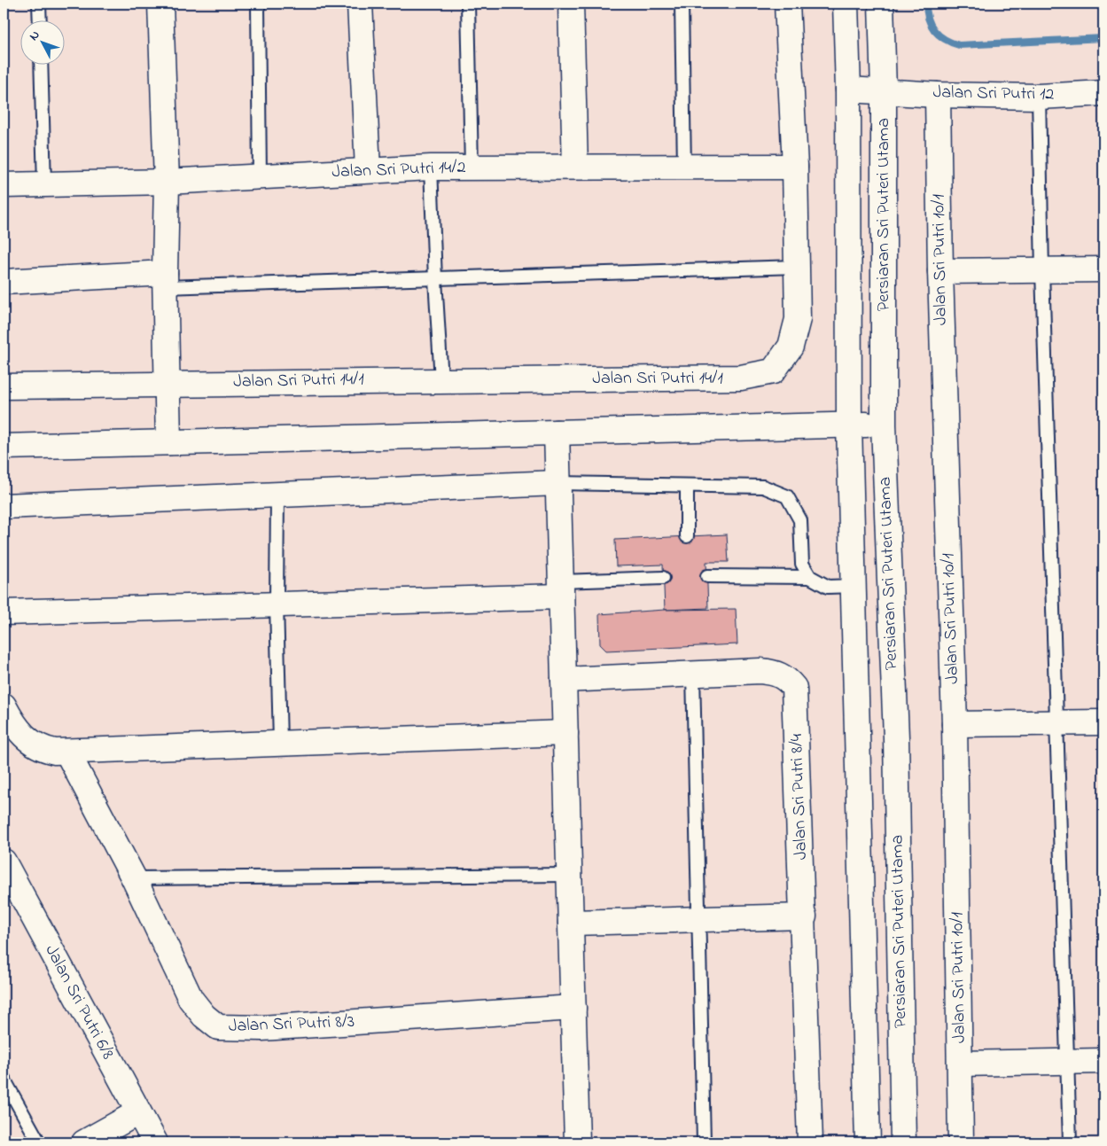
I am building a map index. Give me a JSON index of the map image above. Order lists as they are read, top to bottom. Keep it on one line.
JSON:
{"streets":{"street":["Jalan Sri Putri 12","Jalan Sri Putri 14/2","Persiaran Sri Puteri Utama","Jalan Sri Putri 10/1","Jalan Sri Putri 14/1","Jalan Sri Putri 8/4","Jalan Sri Putri 6/8","Jalan Sri Putri 8/3"]},"crossings":[["Jalan Sri Putri 12","Persiaran Sri Puteri Utama"],["Jalan Sri Putri 12","Jalan Sri Putri 10/1"],["Jalan Sri Putri 14/2","Jalan Sri Putri 14/1"]],"north":"top left"}
